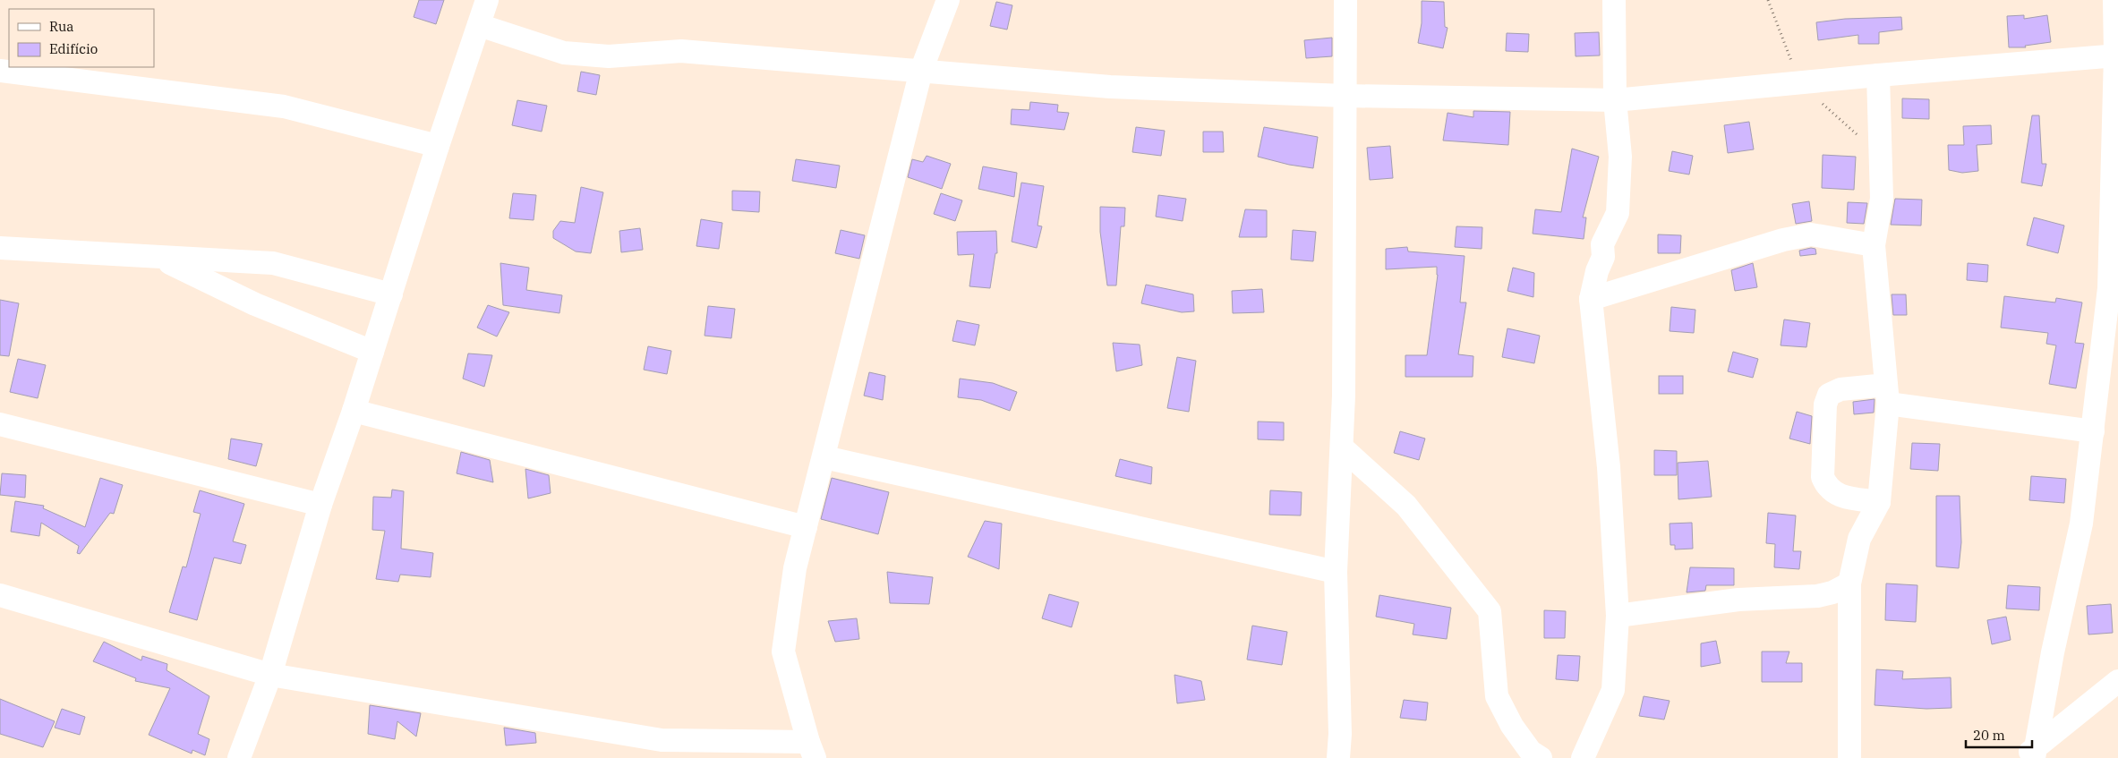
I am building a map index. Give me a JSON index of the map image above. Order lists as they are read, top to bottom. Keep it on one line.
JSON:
{"legend":["Rua","Edifício"],"scale_bar":"20 m"}
